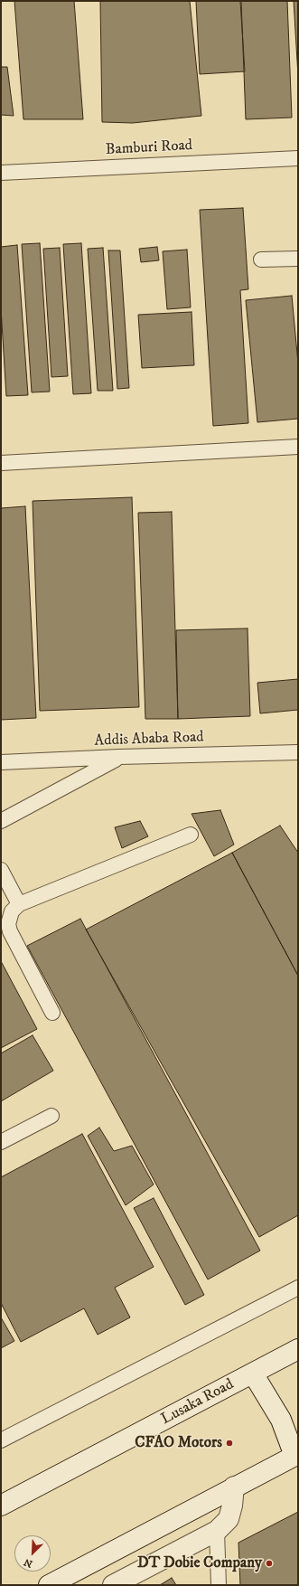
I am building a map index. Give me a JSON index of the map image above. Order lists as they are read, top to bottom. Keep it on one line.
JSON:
{"streets":{"main road":["Lusaka Road"],"lane":["Bamburi Road","Addis Ababa Road"]},"places":["CFAO Motors","DT Dobie Company"],"north":"bottom left"}
